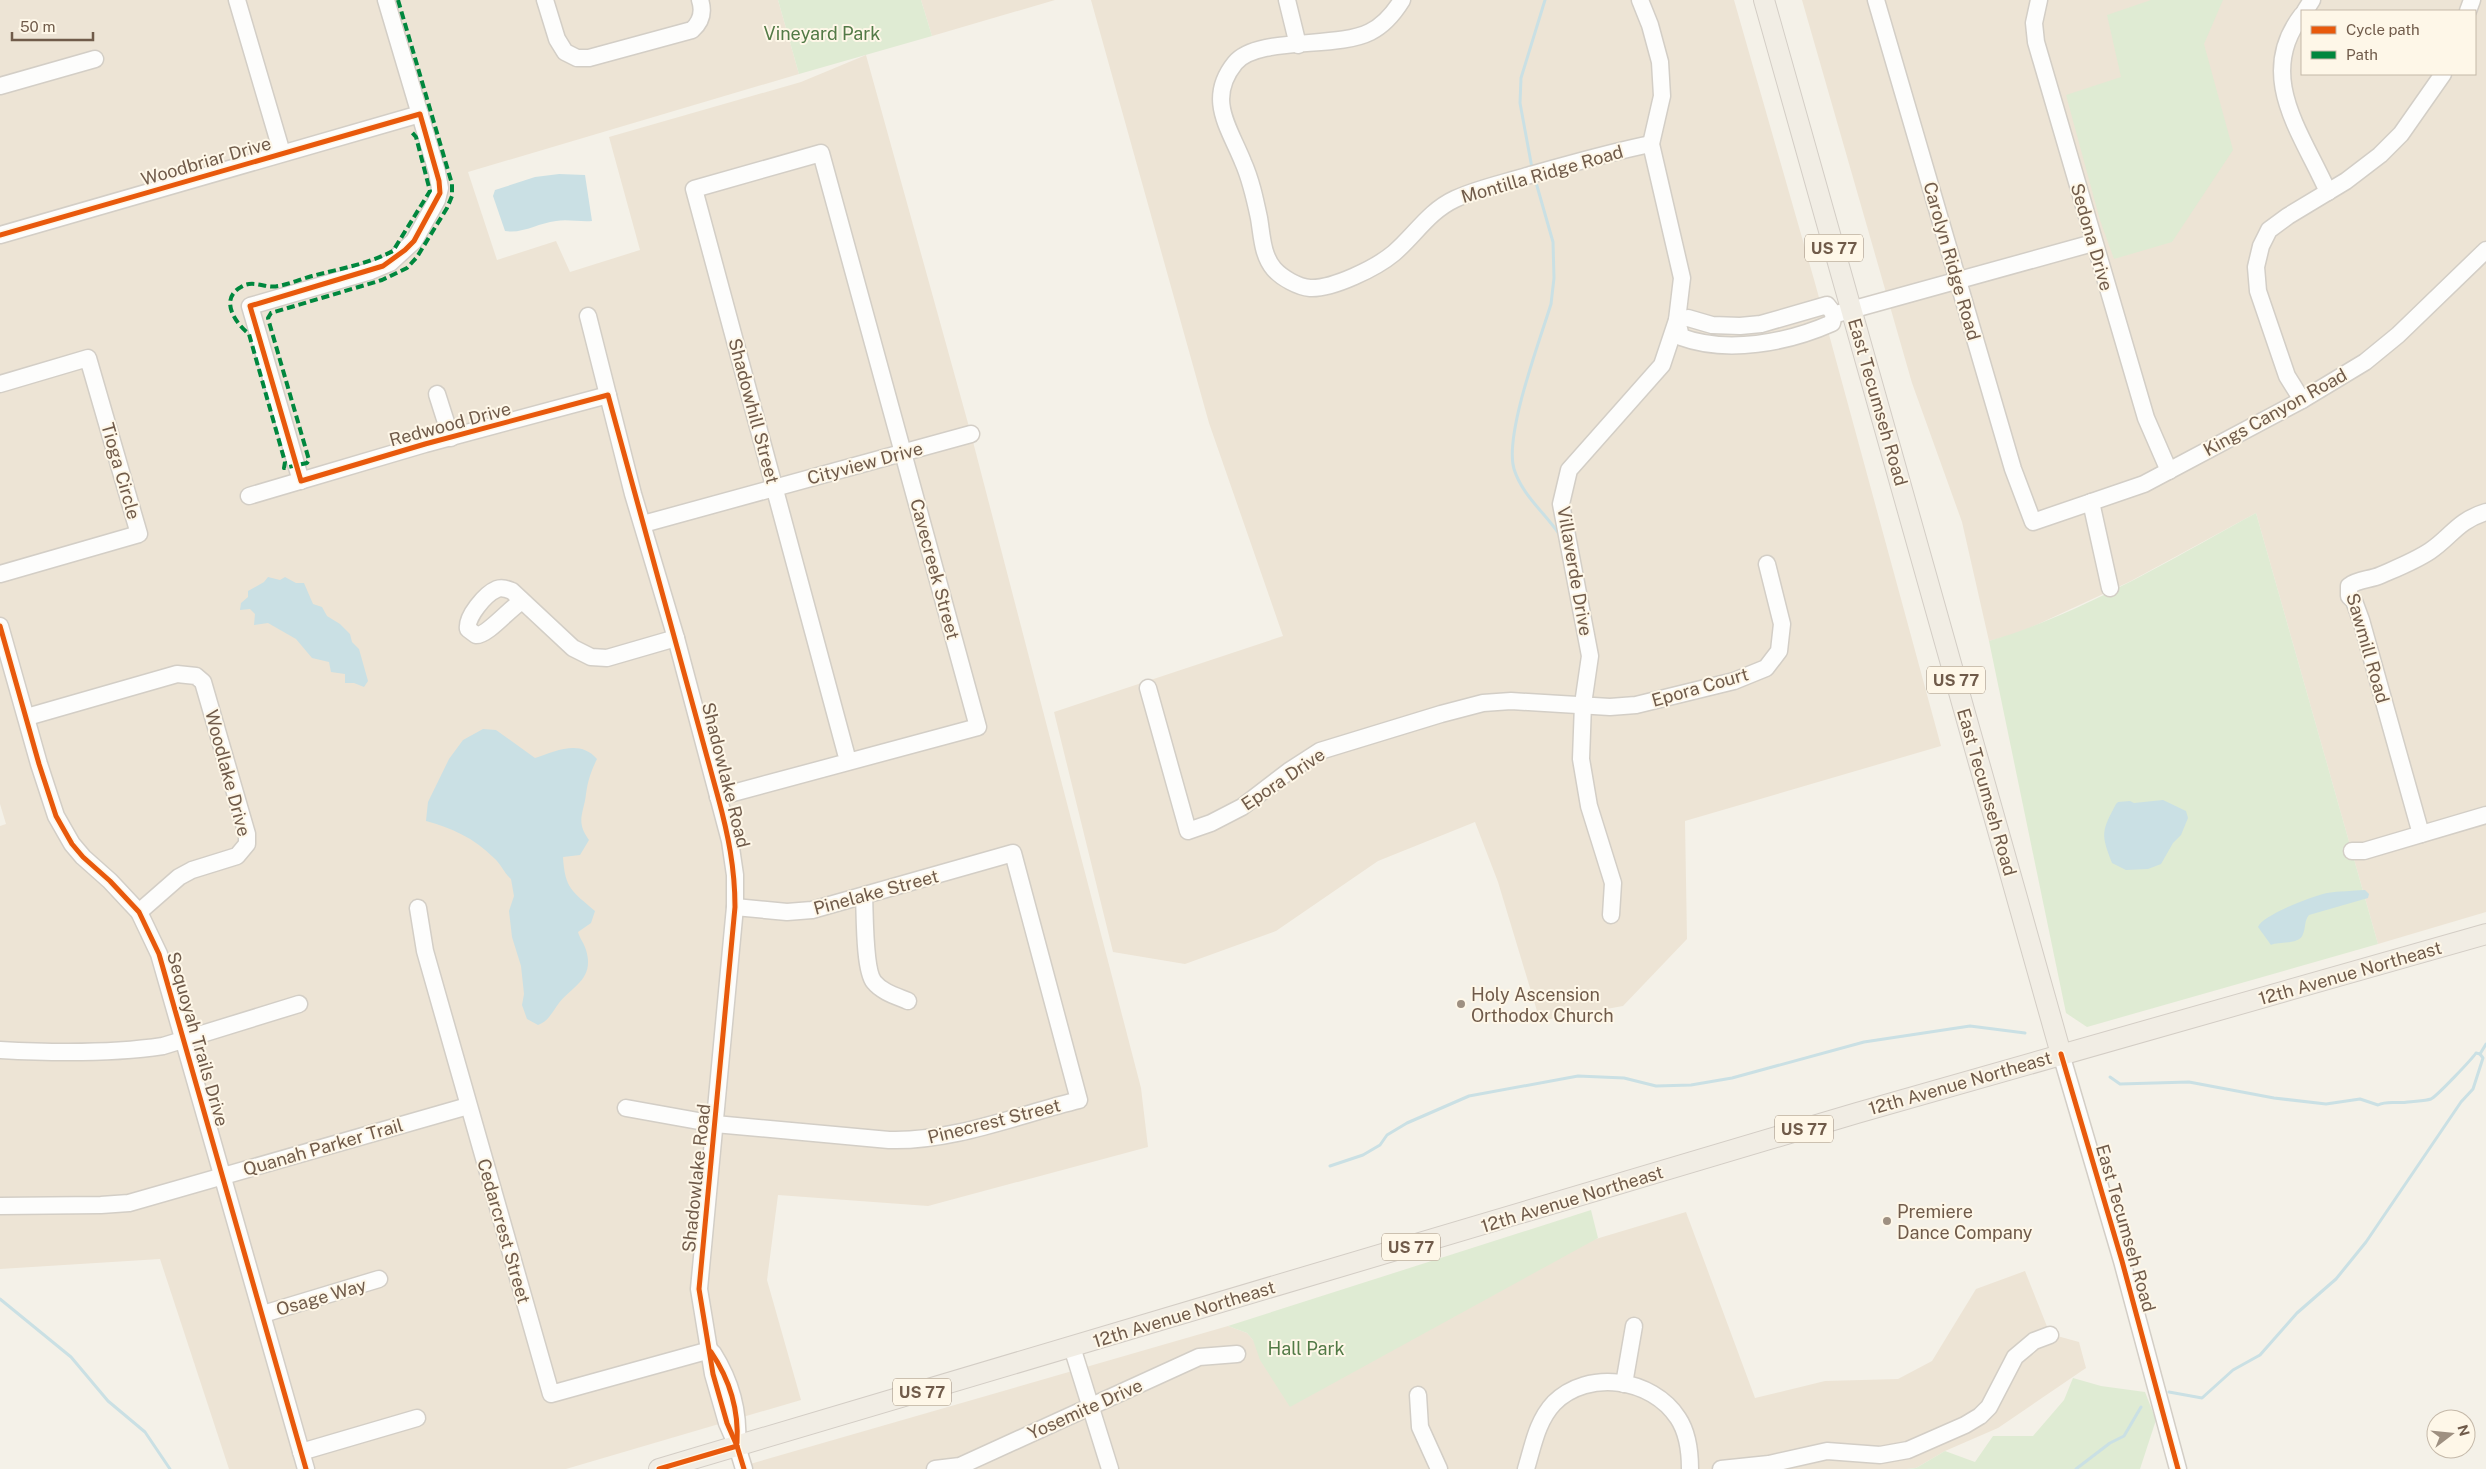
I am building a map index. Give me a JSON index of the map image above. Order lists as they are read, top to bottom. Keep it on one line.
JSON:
{"streets":{"main road":["US 77","East Tecumseh Road","12th Avenue Northeast"],"street":["Woodbriar Drive","Montilla Ridge Road","Sedona Drive","Carolyn Ridge Road","Shadowhill Street","Kings Canyon Road","Redwood Drive","Cityview Drive","Tioga Circle","Cavecreek Street","Villaverde Drive","Sawmill Road","Epora Court","Woodlake Drive","Shadowlake Road","Epora Drive","Pinelake Street","Sequoyah Trails Drive","Pinecrest Street","Quanah Parker Trail","Cedarcrest Street","Osage Way","Yosemite Drive"]},"crossings":[["Montilla Ridge Road","Villaverde Drive"],["Sedona Drive","Kings Canyon Road"],["Carolyn Ridge Road","Kings Canyon Road"],["East Tecumseh Road","12th Avenue Northeast"],["Shadowhill Street","Cityview Drive"],["Shadowhill Street","Cavecreek Street"],["Redwood Drive","Shadowlake Road"],["Cityview Drive","Cavecreek Street"],["Cityview Drive","Shadowlake Road"],["Cavecreek Street","Shadowlake Road"],["Villaverde Drive","Epora Court"],["Villaverde Drive","Epora Drive"],["Epora Court","Epora Drive"],["Woodlake Drive","Sequoyah Trails Drive"],["Shadowlake Road","Pinelake Street"],["Shadowlake Road","12th Avenue Northeast"],["Shadowlake Road","Pinecrest Street"],["Shadowlake Road","Cedarcrest Street"],["Pinelake Street","Pinecrest Street"],["Sequoyah Trails Drive","Quanah Parker Trail"],["Sequoyah Trails Drive","Osage Way"],["Quanah Parker Trail","Cedarcrest Street"]],"parks":["Vineyard Park","Hall Park"],"places":["Holy Ascension Orthodox Church","Premiere Dance Company"],"legend":["Cycle path","Path"],"scale_bar":"50 m","north":"right"}
